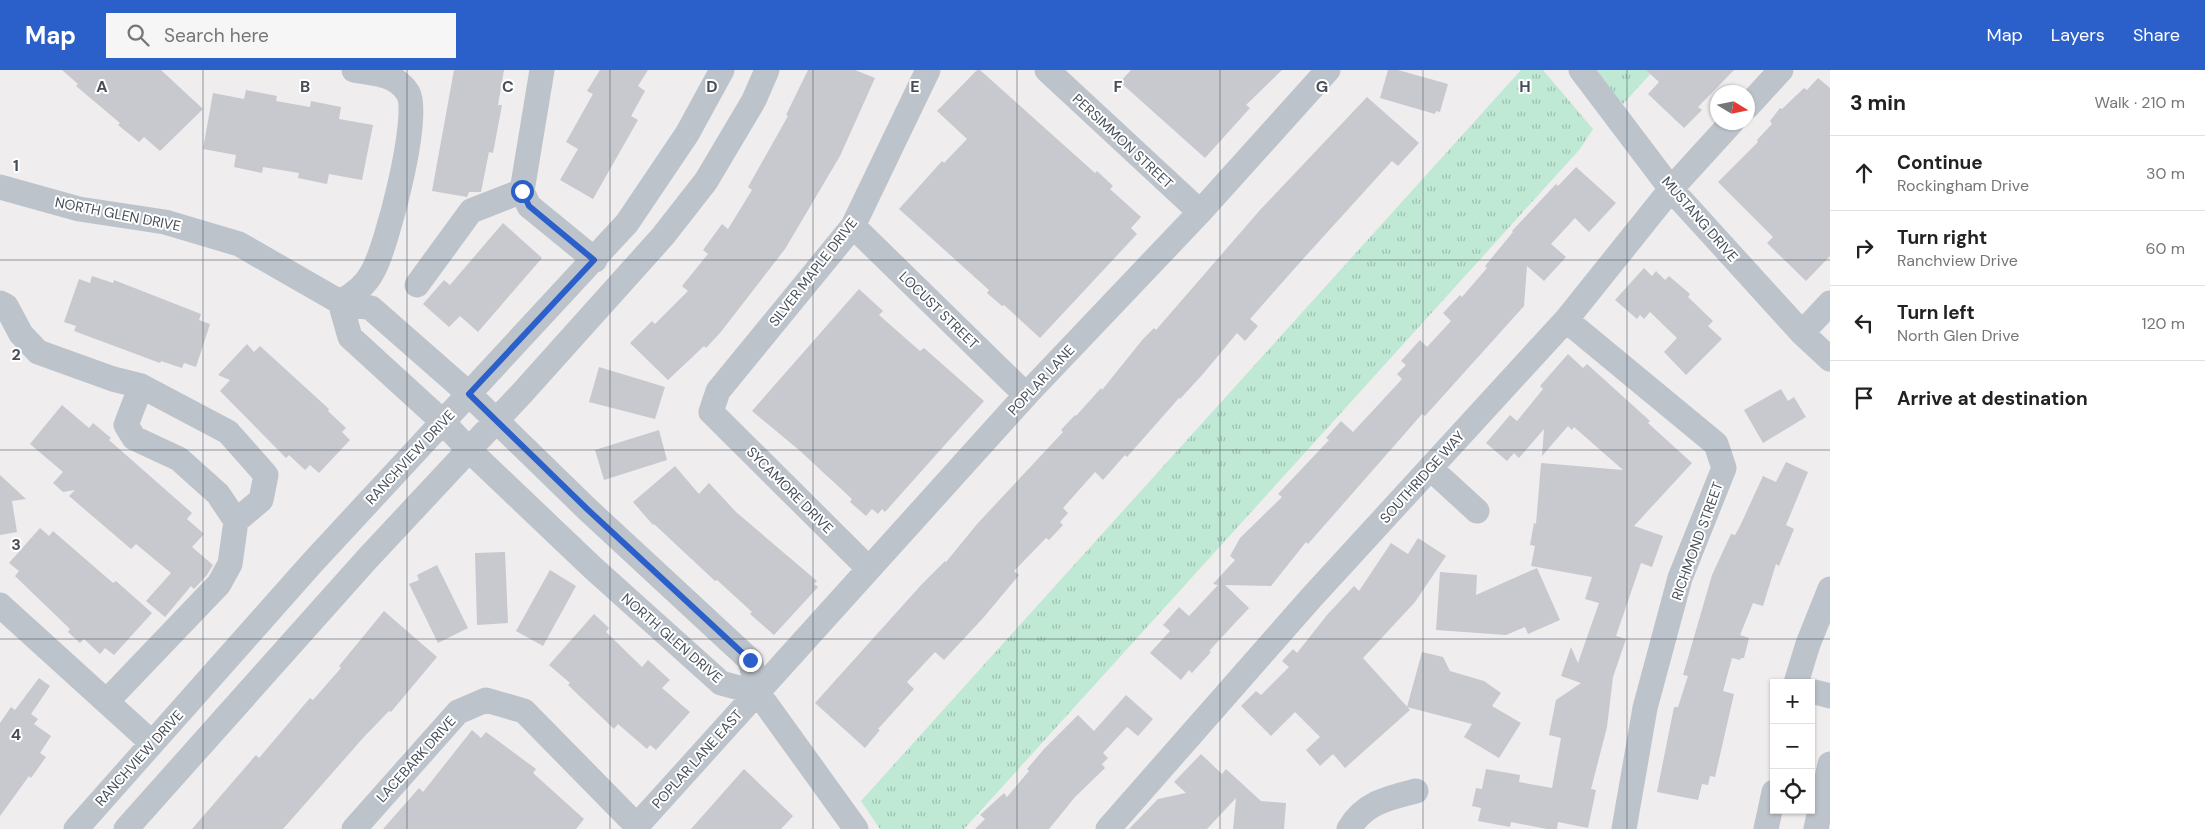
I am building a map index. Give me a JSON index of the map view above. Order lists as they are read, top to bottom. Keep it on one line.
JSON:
{"streets":{"street":["PERSIMMON STREET","NORTH GLEN DRIVE","MUSTANG DRIVE","SILVER MAPLE DRIVE","LOCUST STREET","POPLAR LANE","RANCHVIEW DRIVE","SOUTHRIDGE WAY","SYCAMORE DRIVE","RICHMOND STREET","LACEBARK DRIVE","POPLAR LANE EAST"]},"crossings":[["PERSIMMON STREET","POPLAR LANE"],["NORTH GLEN DRIVE","POPLAR LANE"],["NORTH GLEN DRIVE","RANCHVIEW DRIVE"],["NORTH GLEN DRIVE","POPLAR LANE EAST"],["MUSTANG DRIVE","SOUTHRIDGE WAY"],["SILVER MAPLE DRIVE","LOCUST STREET"],["SILVER MAPLE DRIVE","SYCAMORE DRIVE"],["LOCUST STREET","POPLAR LANE"],["POPLAR LANE","SYCAMORE DRIVE"],["POPLAR LANE","POPLAR LANE EAST"],["SOUTHRIDGE WAY","RICHMOND STREET"],["LACEBARK DRIVE","POPLAR LANE EAST"]],"north":"right","page":{"header":"Map","search":"Search here","nav":["Map","Layers","Share"],"heading":["3 min","Walk · 210 m"],"list":[["Continue","Rockingham Drive","30 m"],["Turn right","Ranchview Drive","60 m"],["Turn left","North Glen Drive","120 m"],"Arrive at destination"],"map_buttons":["+","−"]},"grid":{"columns":["A","B","C","D","E","F","G","H"],"rows":["1","2","3","4"]}}
